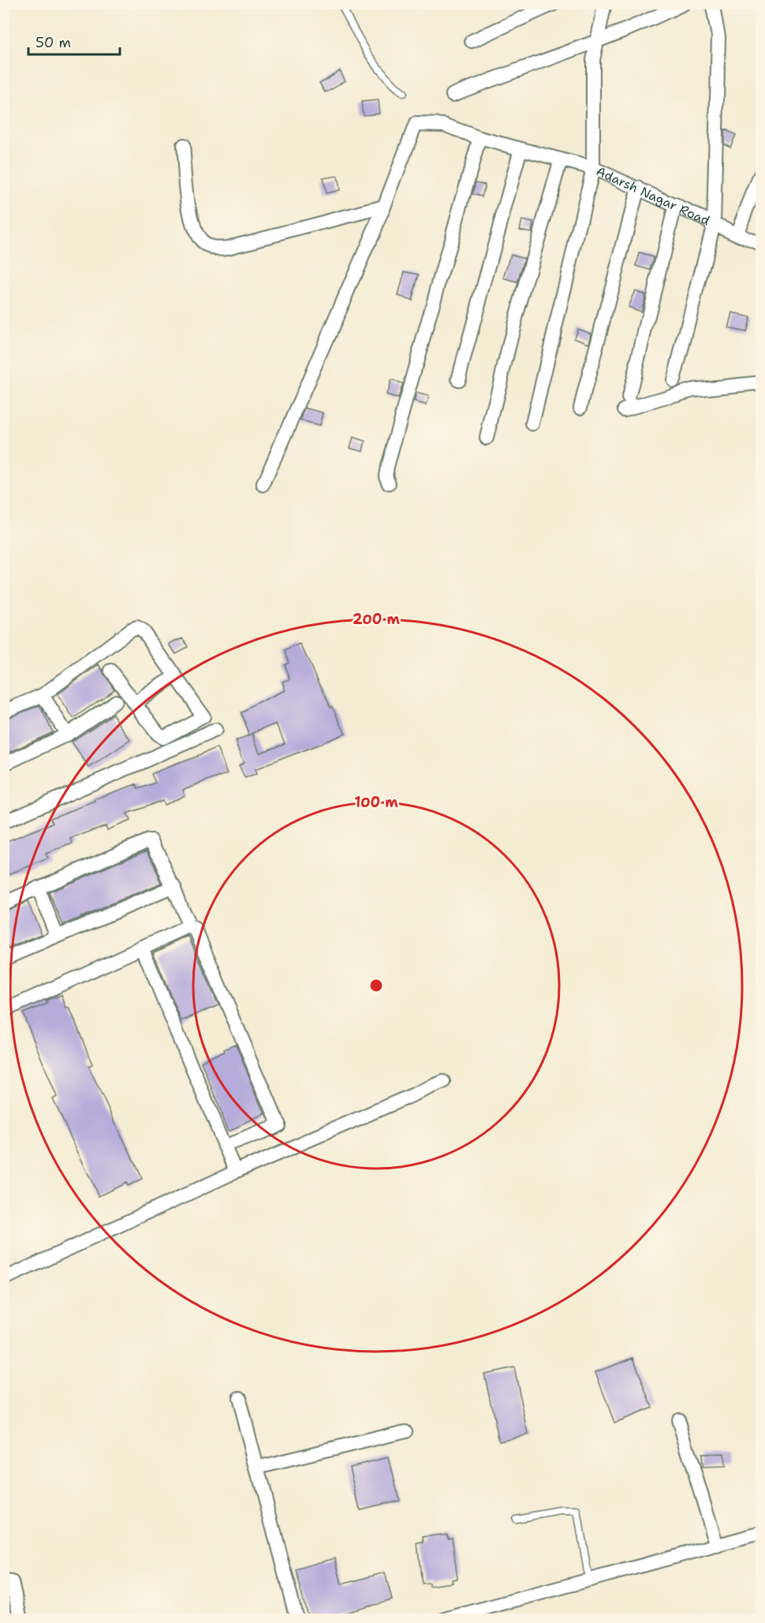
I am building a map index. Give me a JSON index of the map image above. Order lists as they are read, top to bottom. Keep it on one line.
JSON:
{"streets":{"street":["Adarsh Nagar Road"]},"scale_bar":"50 m","rings":["200 m","100 m"]}
